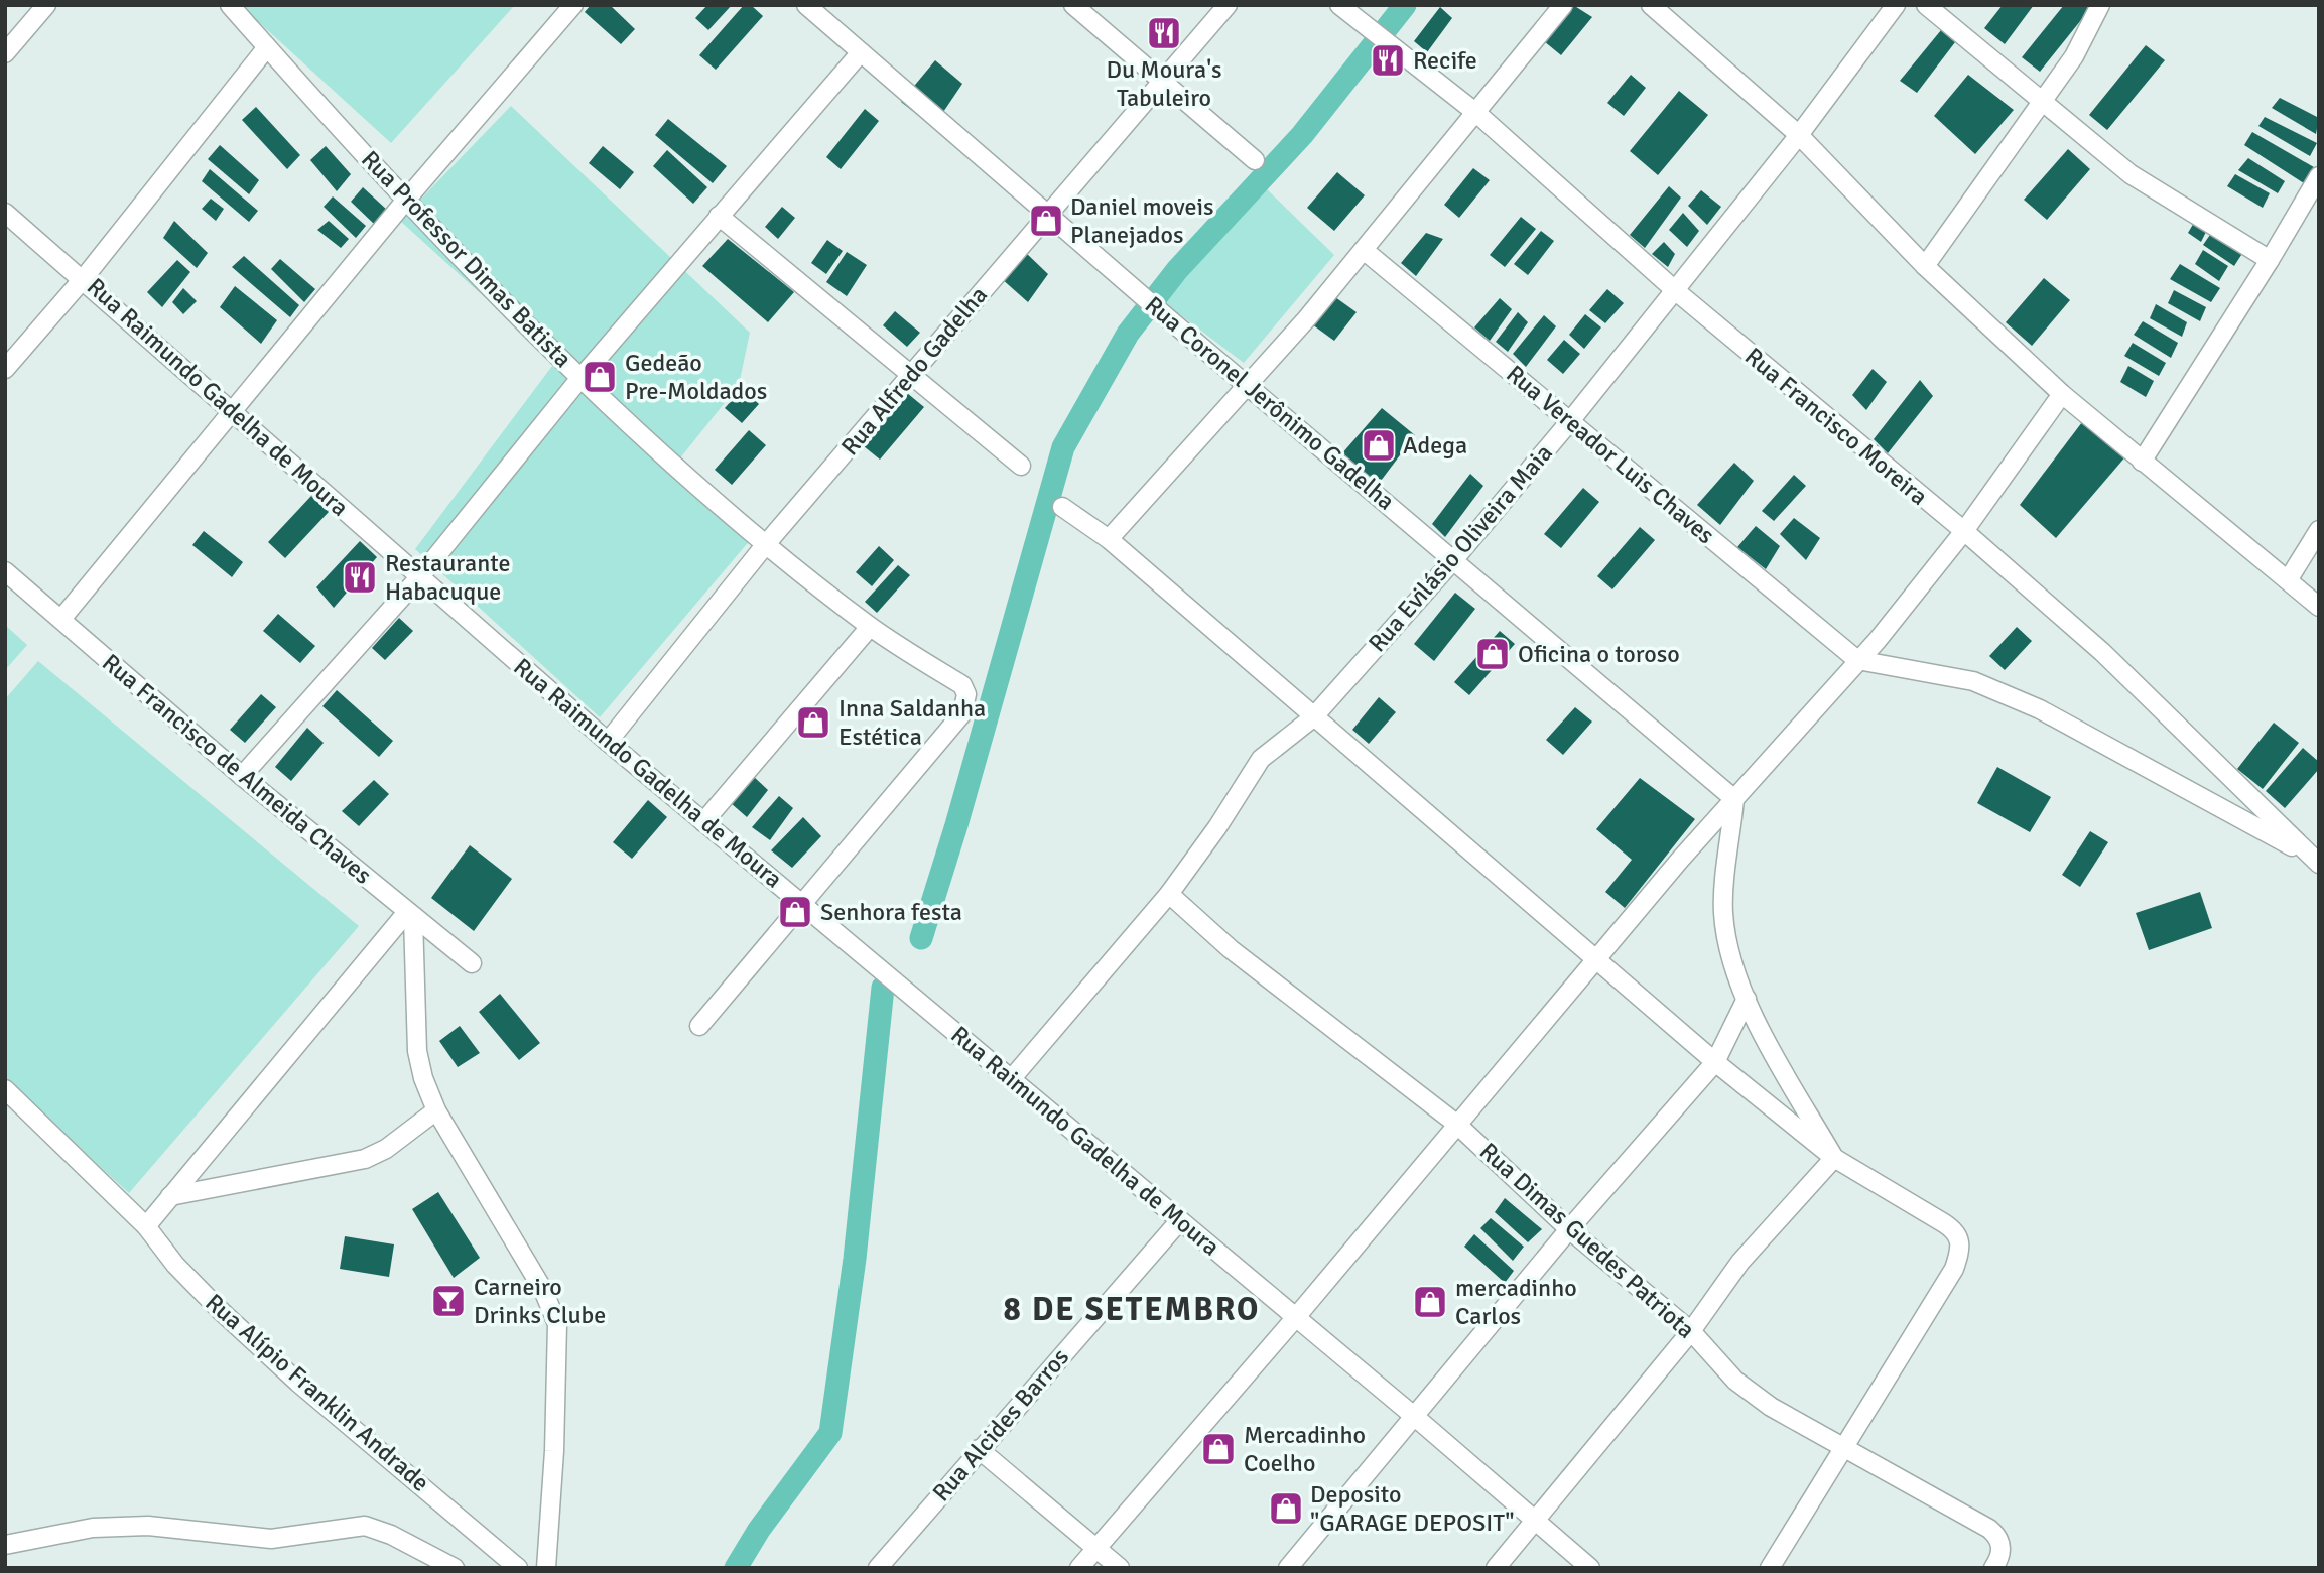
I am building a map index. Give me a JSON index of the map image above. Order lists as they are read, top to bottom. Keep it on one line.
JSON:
{"streets":{"street":["Rua Professor Dimas Batista","Rua Alfredo Gadelha","Rua Raimundo Gadelha de Moura","Rua Coronel Jerônimo Gadelha","Rua Francisco Moreira","Rua Vereador Luis Chaves","Rua Evilásio Oliveira Maia","Rua Francisco de Almeida Chaves","Rua Dimas Guedes Patriota","Rua Alípio Franklin Andrade","Rua Alcides Barros"]},"crossings":[["Rua Professor Dimas Batista","Rua Alfredo Gadelha"],["Rua Professor Dimas Batista","Rua Raimundo Gadelha de Moura"],["Rua Alfredo Gadelha","Rua Raimundo Gadelha de Moura"],["Rua Alfredo Gadelha","Rua Coronel Jerônimo Gadelha"],["Rua Raimundo Gadelha de Moura","Rua Evilásio Oliveira Maia"],["Rua Raimundo Gadelha de Moura","Rua Alcides Barros"],["Rua Coronel Jerônimo Gadelha","Rua Evilásio Oliveira Maia"],["Rua Francisco Moreira","Rua Evilásio Oliveira Maia"],["Rua Vereador Luis Chaves","Rua Evilásio Oliveira Maia"],["Rua Evilásio Oliveira Maia","Rua Dimas Guedes Patriota"]],"districts":["8 DE SETEMBRO"],"places":{"restaurant":["Du Moura's Tabuleiro","Recife","Restaurante Habacuque"],"shop":["Daniel moveis Planejados","Gedeão Pre-Moldados","Adega","Oficina o toroso","Inna Saldanha Estética","Senhora festa","mercadinho Carlos","Mercadinho Coelho","Deposito \"GARAGE DEPOSIT\""],"bar":["Carneiro Drinks Clube"]}}
